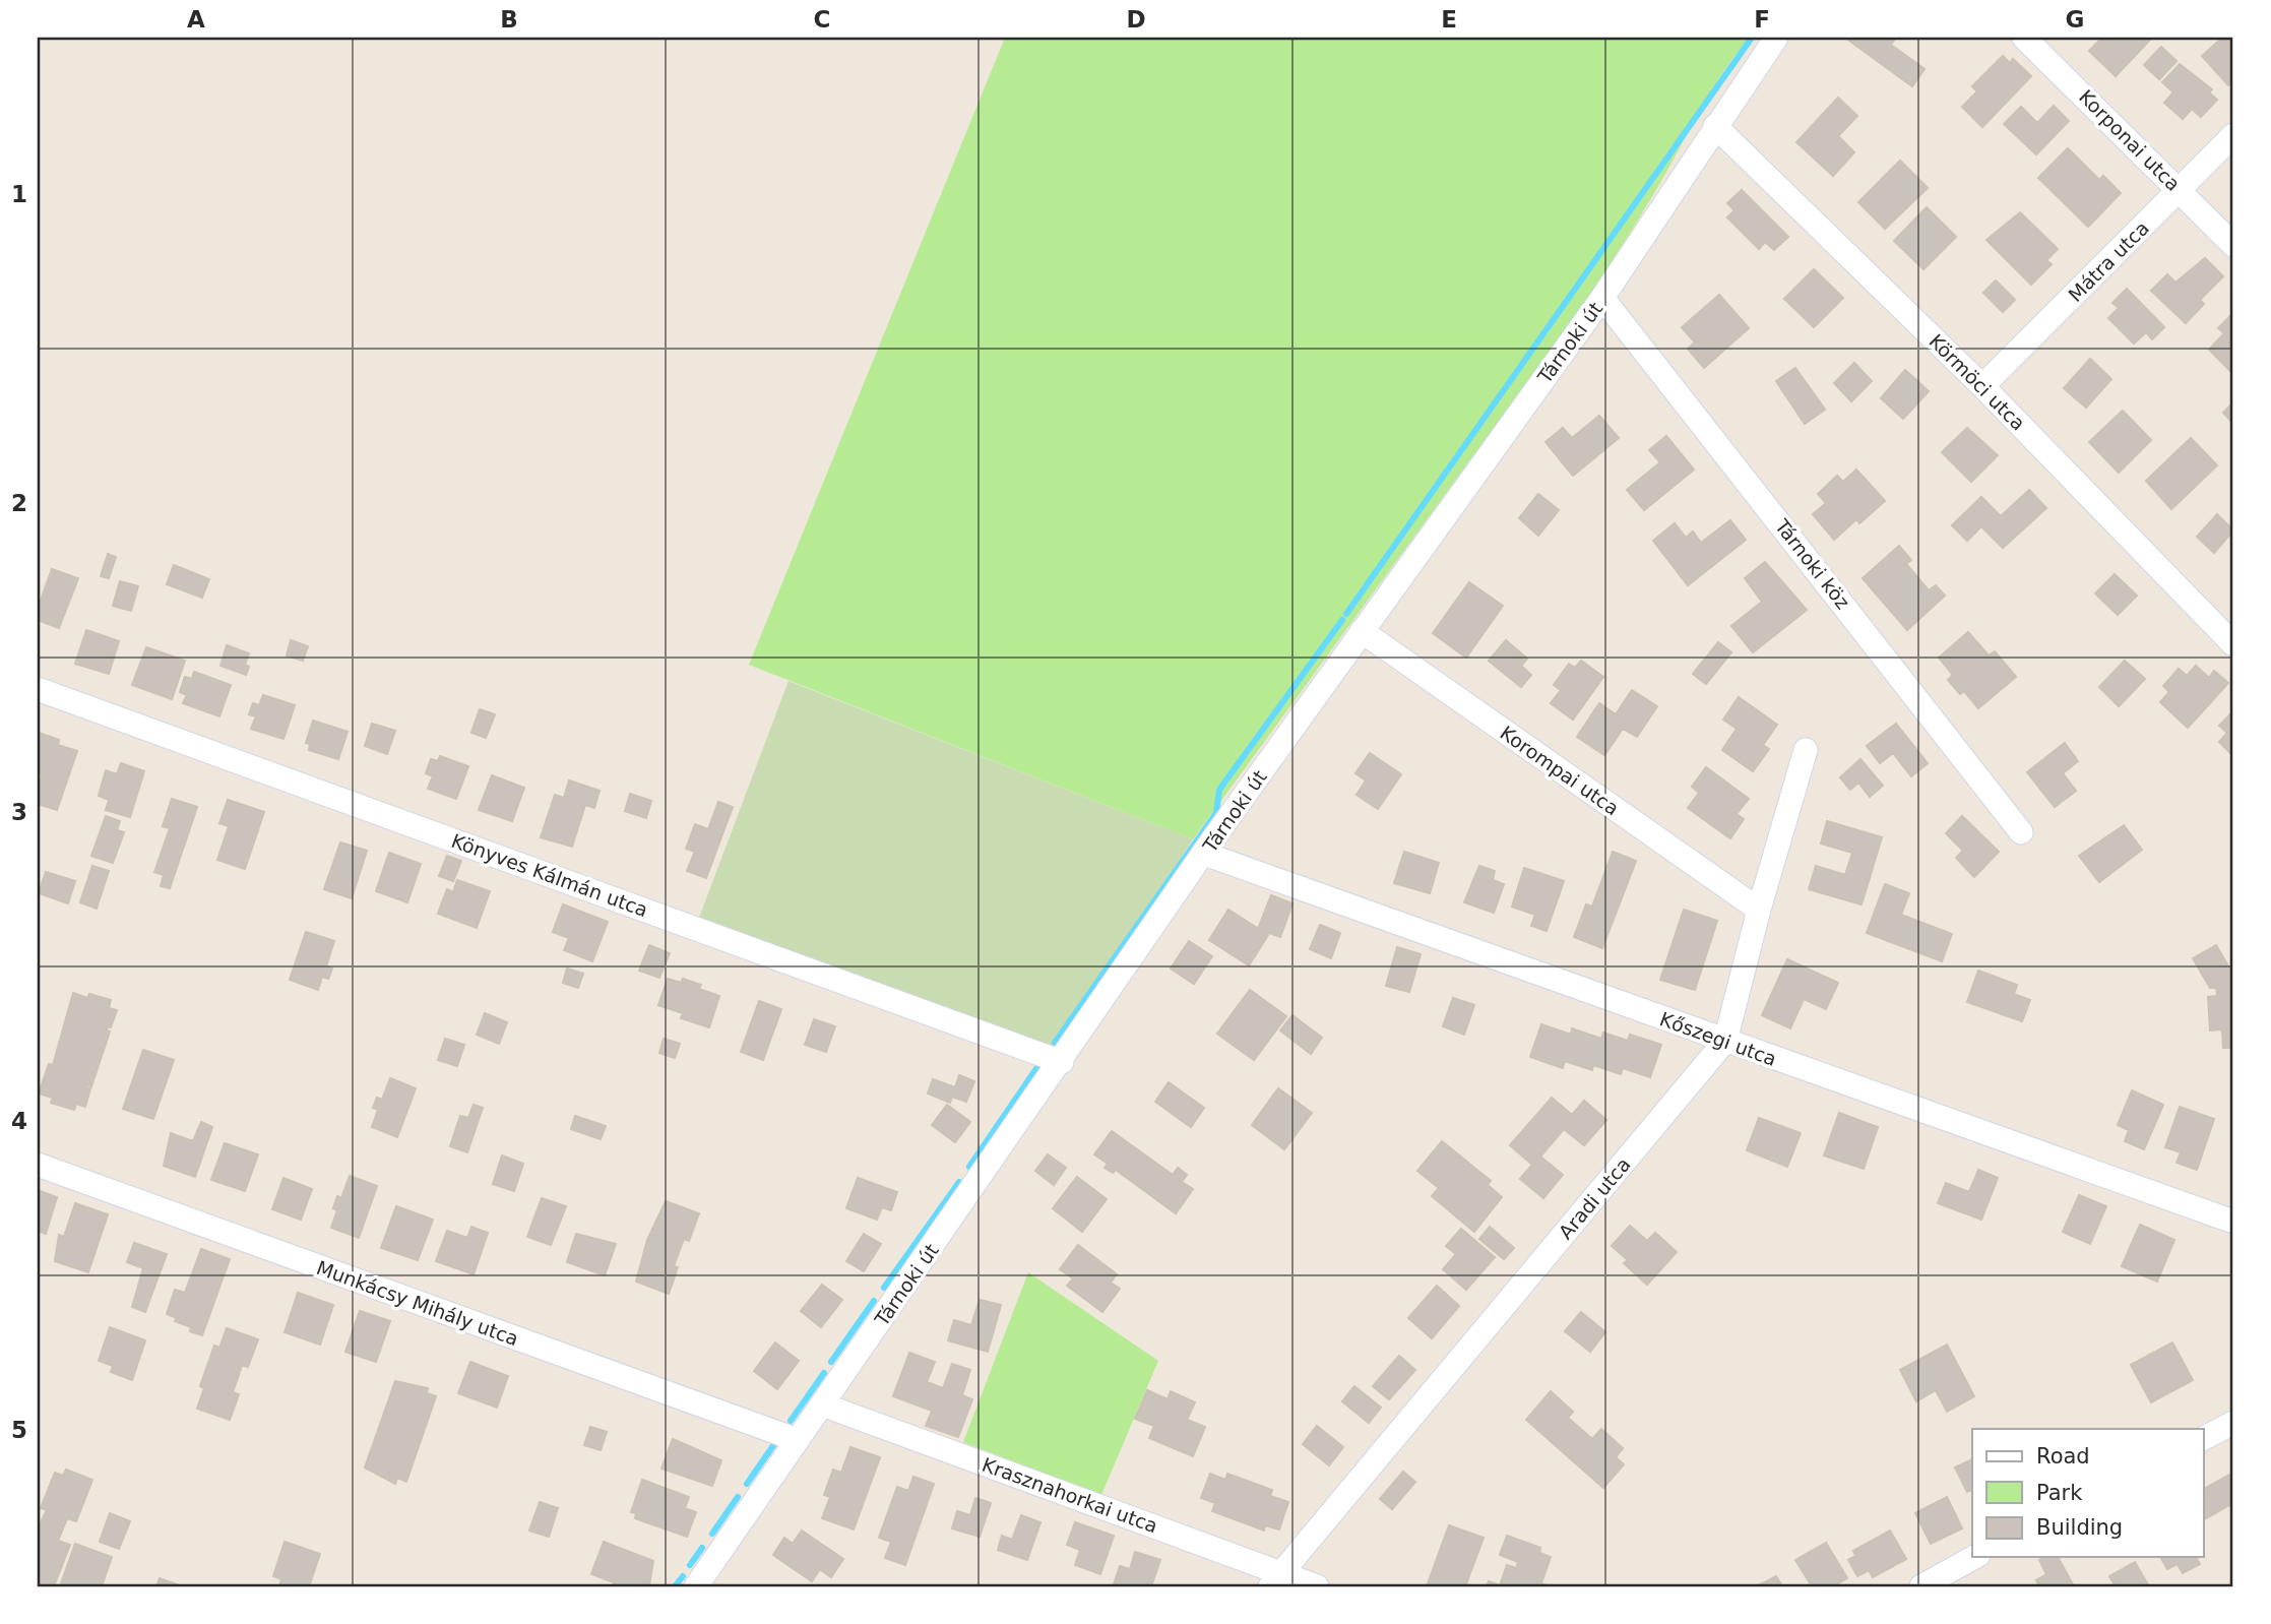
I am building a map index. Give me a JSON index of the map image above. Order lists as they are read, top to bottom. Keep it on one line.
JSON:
{"streets":{"street":["Korponai utca","Mátra utca","Tárnoki út","Körmöci utca","Tárnoki köz","Korompai utca","Könyves Kálmán utca","Kőszegi utca","Aradi utca","Munkácsy Mihály utca","Krasznahorkai utca"]},"crossings":[["Korponai utca","Mátra utca"],["Mátra utca","Körmöci utca"],["Tárnoki út","Körmöci utca"],["Tárnoki út","Tárnoki köz"],["Tárnoki út","Korompai utca"],["Tárnoki út","Könyves Kálmán utca"],["Tárnoki út","Kőszegi utca"],["Tárnoki út","Munkácsy Mihály utca"],["Tárnoki út","Krasznahorkai utca"],["Korompai utca","Aradi utca"],["Kőszegi utca","Aradi utca"],["Aradi utca","Krasznahorkai utca"]],"legend":["Road","Park","Building"],"grid":{"columns":["A","B","C","D","E","F","G"],"rows":["1","2","3","4","5"]}}
